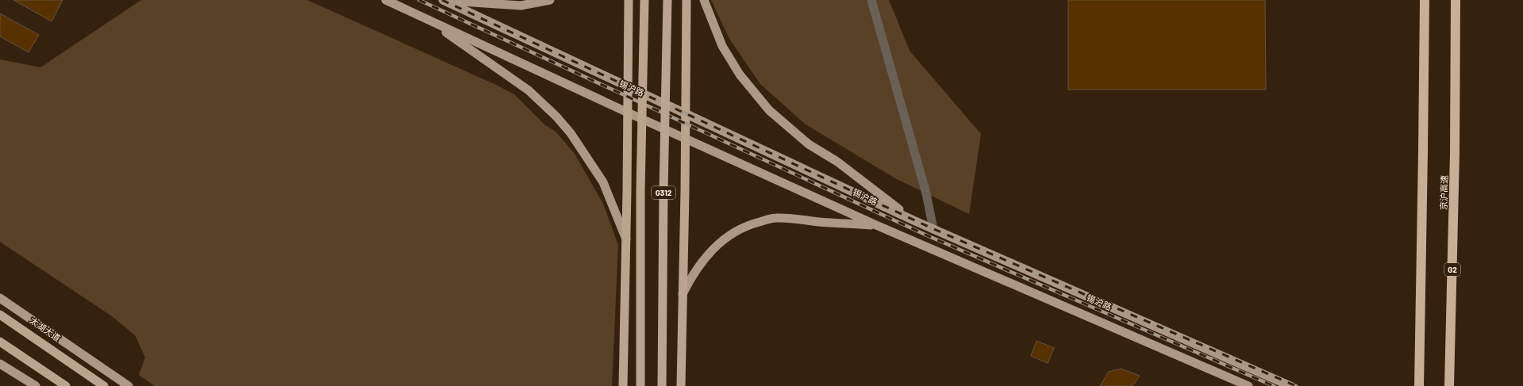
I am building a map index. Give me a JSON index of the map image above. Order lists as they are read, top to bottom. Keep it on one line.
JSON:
{"streets":{"highway":["G312","京沪高速","G2"],"main road":["锡沪路","太湖大道"]}}
